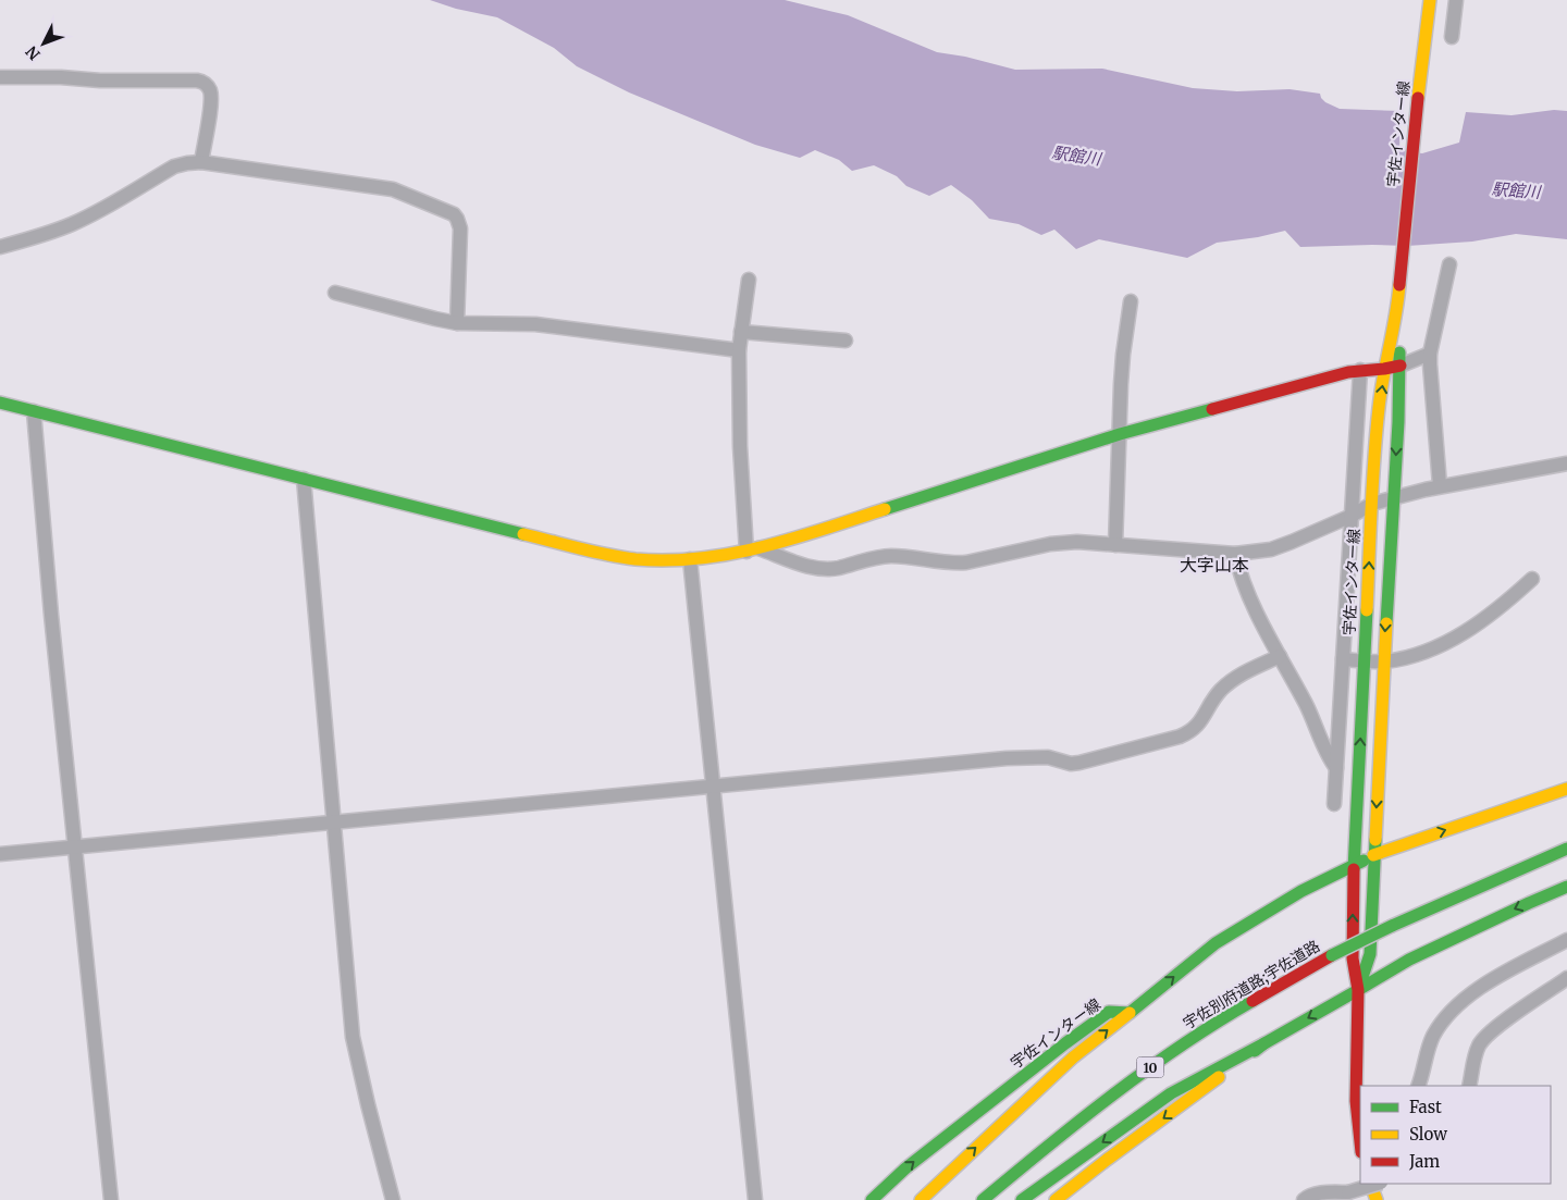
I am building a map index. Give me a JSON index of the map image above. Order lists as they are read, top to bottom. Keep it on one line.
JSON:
{"streets":{"main road":["宇佐インター線","宇佐別府道路;宇佐道路","10"]},"districts":["大字山本"],"water":["駅館川"],"legend":["Fast","Slow","Jam"],"north":"bottom left"}
